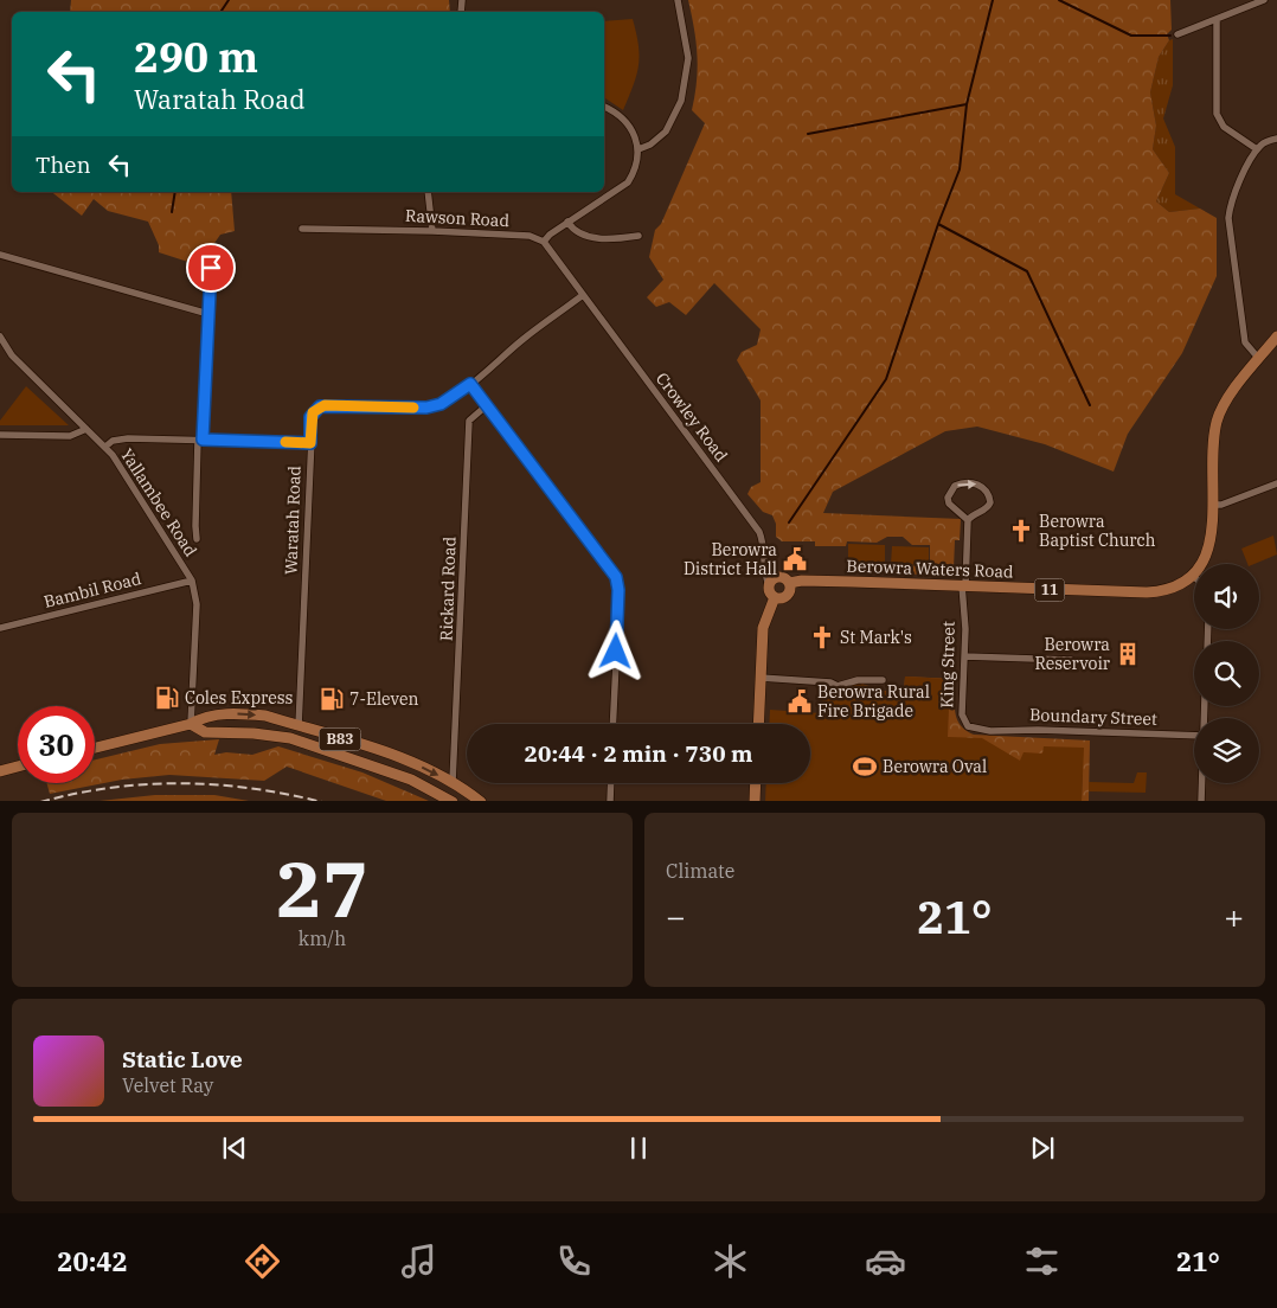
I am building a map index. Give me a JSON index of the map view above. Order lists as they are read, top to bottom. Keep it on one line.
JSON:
{"streets":{"main road":["Berowra Waters Road","11","B83"],"street":["Rawson Road","Crowley Road","Yallambee Road","Waratah Road","Rickard Road","Bambil Road","King Street","Boundary Street"]},"crossings":[["Crowley Road","Waratah Road"],["Crowley Road","Berowra Waters Road"],["Yallambee Road","Bambil Road"],["Yallambee Road","B83"],["Waratah Road","B83"],["Berowra Waters Road","King Street"],["Rickard Road","B83"],["King Street","Boundary Street"]],"places":{"church":["Berowra Baptist Church","St Mark's"],"public building":["Berowra District Hall","Berowra Rural Fire Brigade"],"building":["Berowra Reservoir"],"fuel station":["Coles Express","7-Eleven"],"sports":["Berowra Oval"]},"page":{"turn":["290 m","Waratah Road"],"then":"Then","limit":"30","trip":"20:44 · 2 min · 730 m","tile":[["27","km/h"],"Climate"],"heat":["−","21°","+"],"song":["Static Love","Velvet Ray"],"tabs":["20:42","21°"]}}
